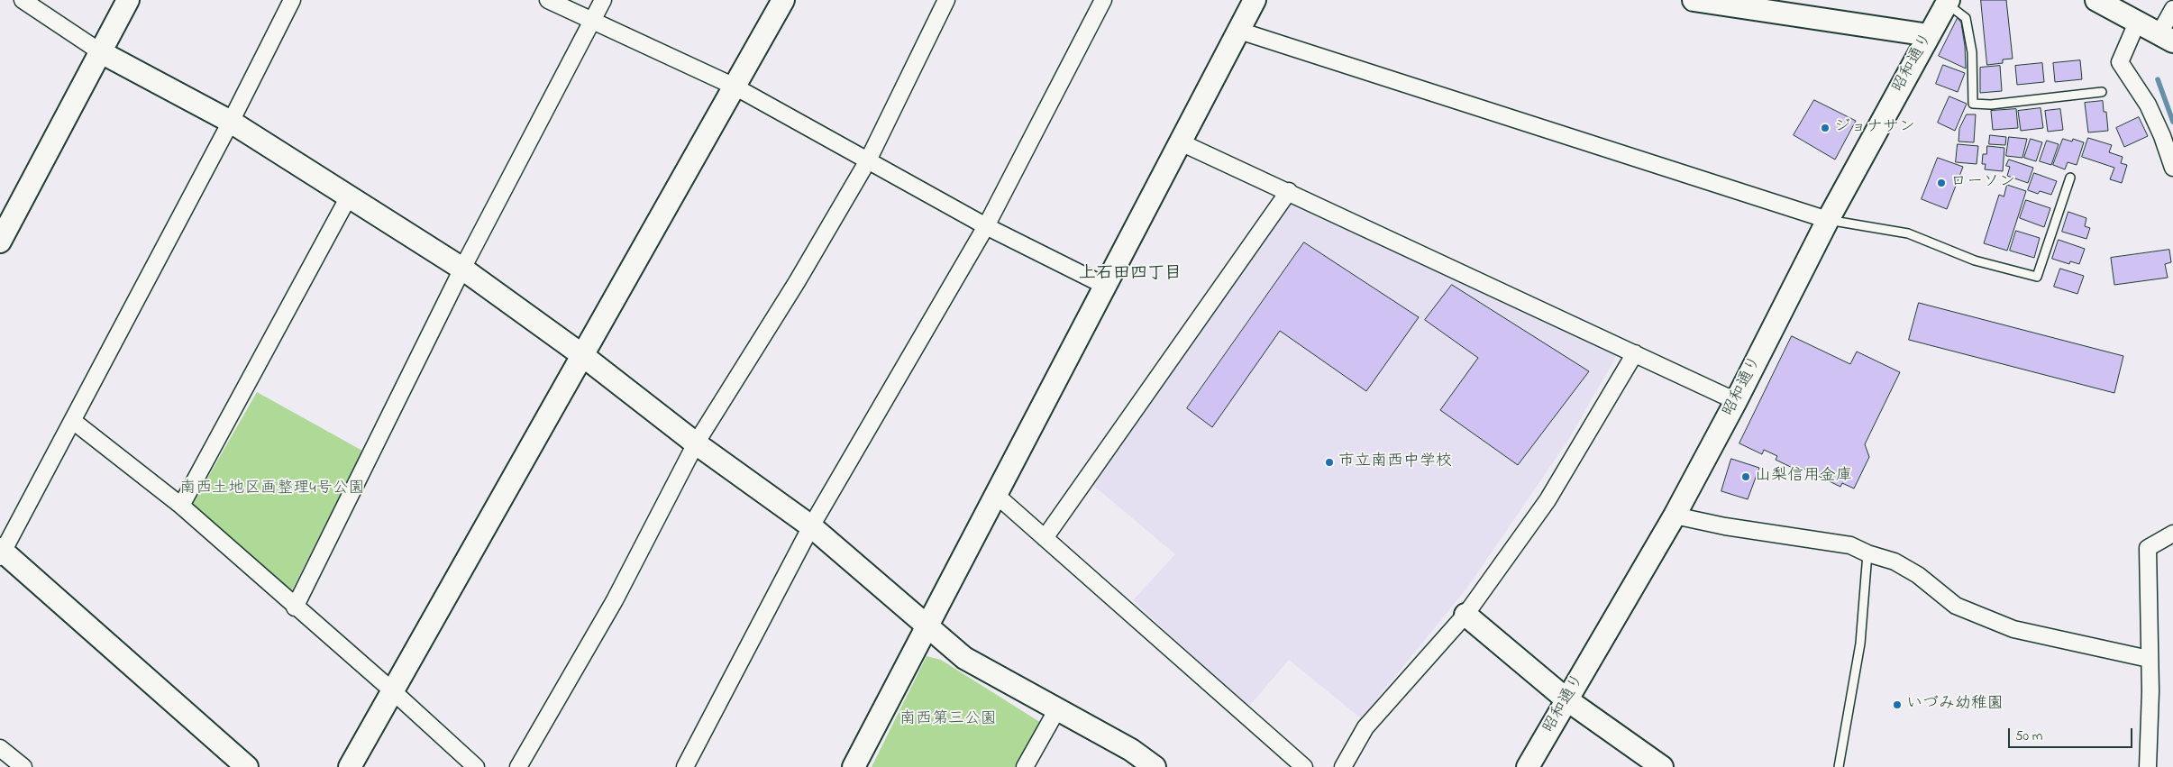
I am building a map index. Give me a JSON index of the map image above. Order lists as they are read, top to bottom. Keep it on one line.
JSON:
{"streets":{"street":["昭和通り"]},"districts":["上石田四丁目"],"parks":["南西土地区画整理4号公園","南西第三公園"],"places":["ジョナサン","ローソン","市立南西中学校","山梨信用金庫","いづみ幼稚園"],"scale_bar":"50 m"}
